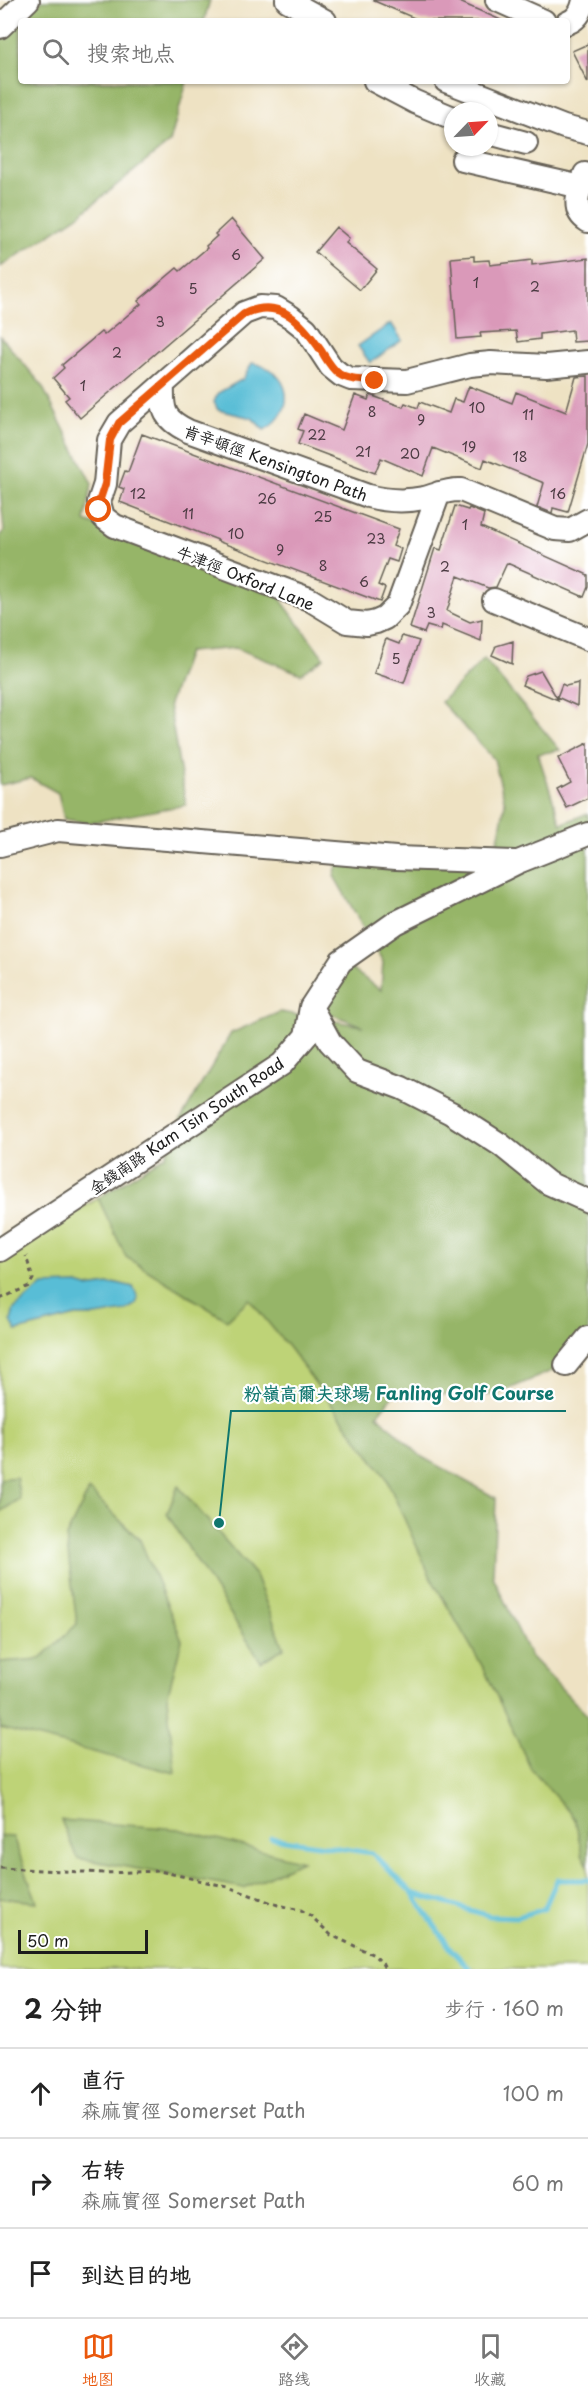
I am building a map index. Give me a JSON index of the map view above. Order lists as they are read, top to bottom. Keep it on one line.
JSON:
{"streets":{"street":["肯辛頓徑 Kensington Path","牛津徑 Oxford Lane","金錢南路 Kam Tsin South Road"]},"crossings":[["肯辛頓徑 Kensington Path","牛津徑 Oxford Lane"]],"places":["粉嶺高爾夫球場 Fanling Golf Course"],"house_numbers":["6","1","2","5","3","2","1","10","8","11","9","22","19","21","20","18","12","16","26","11","25","1","10","23","9","8","2","6","3","5"],"scale_bar":"50 m","north":"top right","page":{"search":"搜索地点","scale":"50 m","heading":["2 分钟","步行 · 160 m"],"list":[["直行","森麻實徑 Somerset Path","100 m"],["右转","森麻實徑 Somerset Path","60 m"],"到达目的地"],"nav":["地图","路线","收藏"]}}
